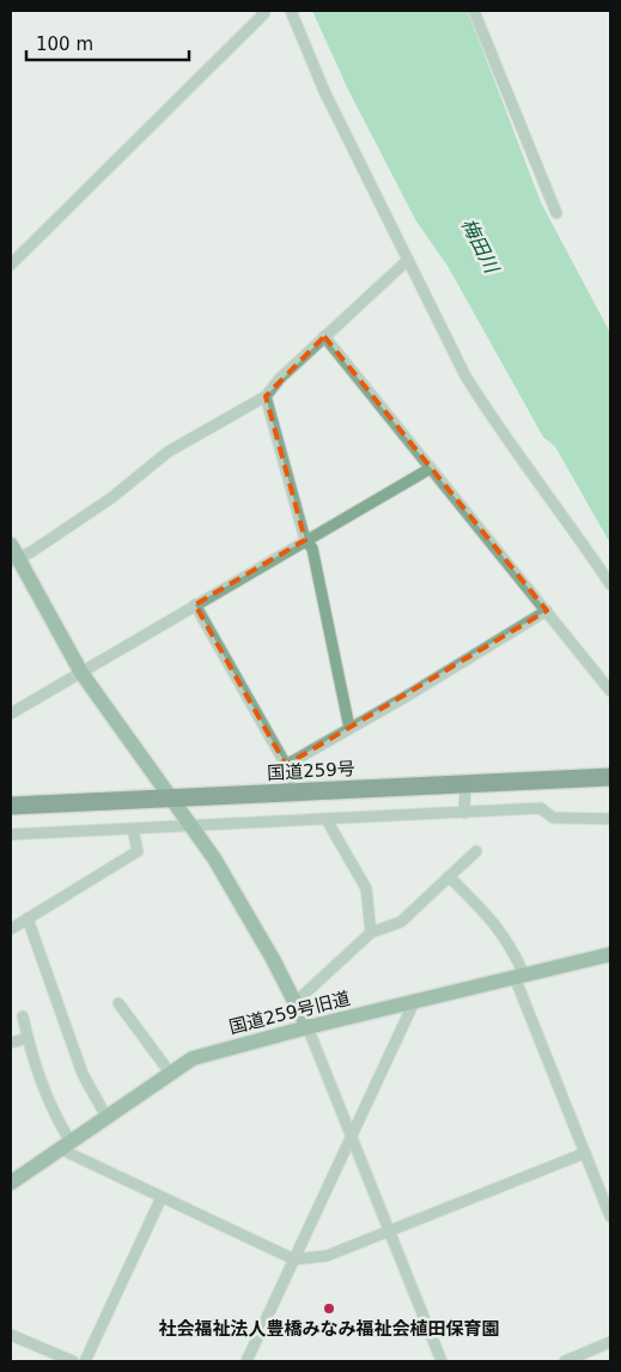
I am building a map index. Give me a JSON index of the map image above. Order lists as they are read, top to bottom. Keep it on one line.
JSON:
{"streets":{"highway":["国道259号"],"street":["国道259号旧道"]},"water":["梅田川"],"places":["社会福祉法人豊橋みなみ福祉会植田保育園"],"scale_bar":"100 m"}
